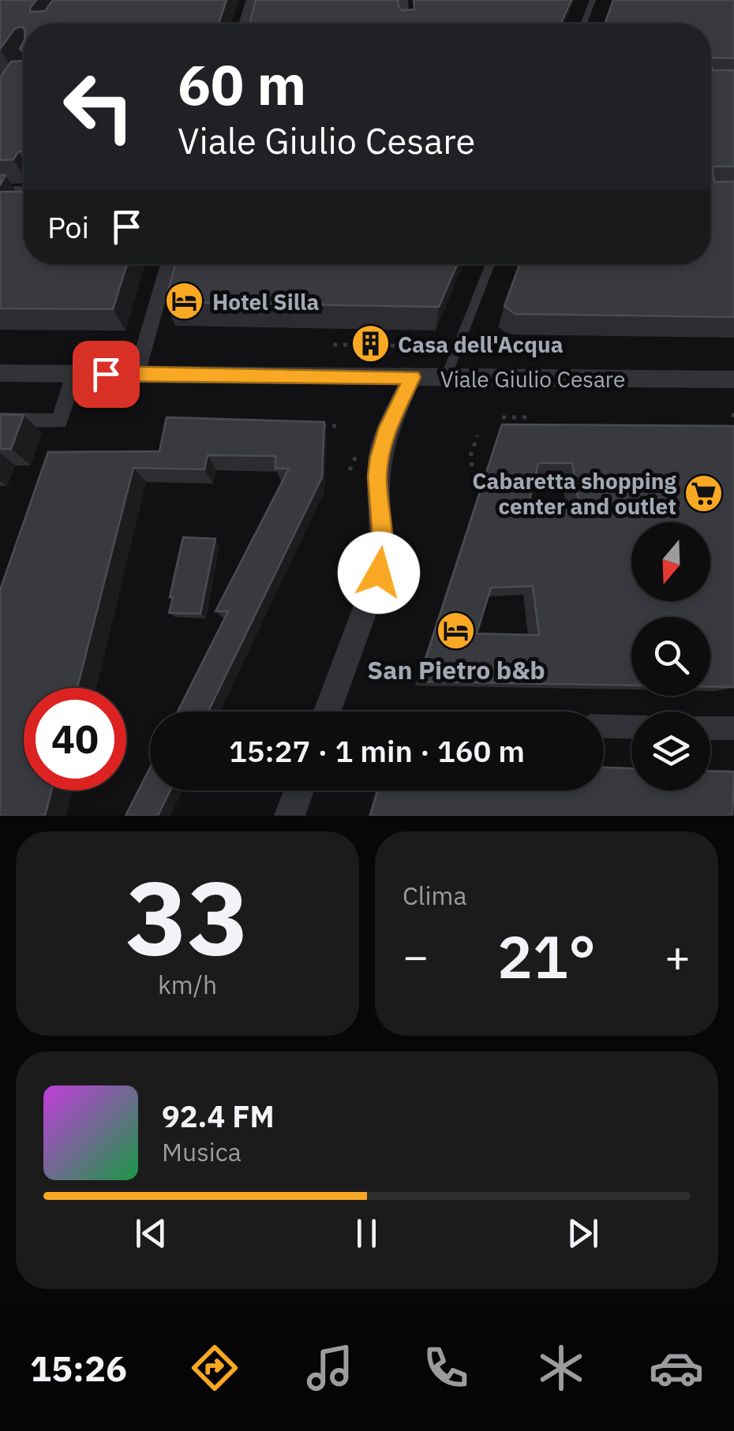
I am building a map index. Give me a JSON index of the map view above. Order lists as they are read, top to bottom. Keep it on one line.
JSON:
{"streets":{"street":["Viale Giulio Cesare"]},"places":{"hotel":["Hotel Silla","San Pietro b&b"],"building":["Casa dell'Acqua"],"supermarket":["Cabaretta shopping center and outlet"]},"north":"bottom","page":{"turn":["60 m","Viale Giulio Cesare"],"then":"Poi","limit":"40","trip":"15:27 · 1 min · 160 m","tile":[["33","km/h"],"Clima"],"heat":["−","21°","+"],"song":["92.4 FM","Musica"],"tabs":"15:26"}}
